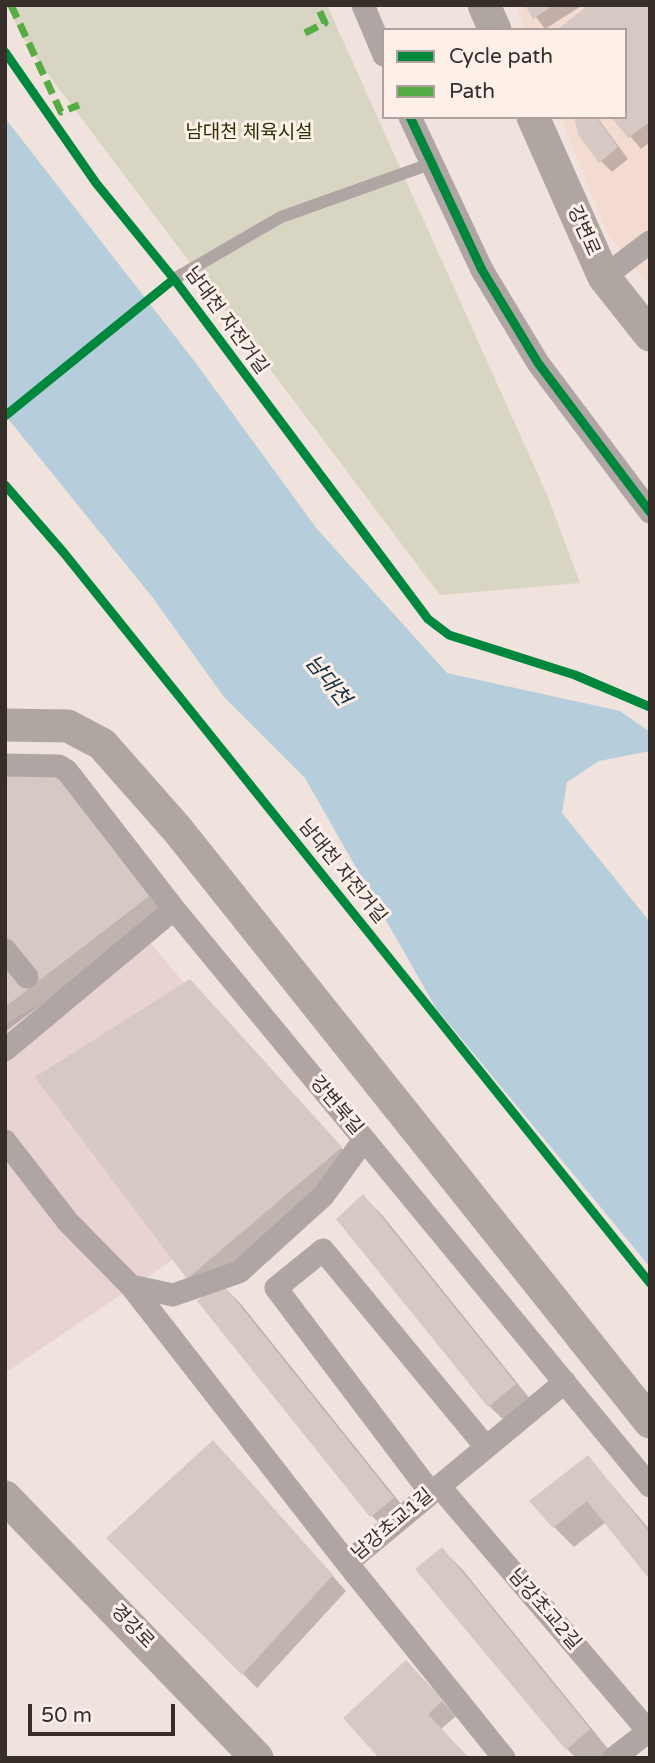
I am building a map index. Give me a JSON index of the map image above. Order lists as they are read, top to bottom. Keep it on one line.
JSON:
{"streets":{"street":["강변로","강변북길","남강초교1길","남강초교2길","경강로"],"cycle path":["남대천 자전거길"]},"crossings":[["강변북길","남강초교1길"],["남강초교1길","남강초교2길"]],"water":["남대천"],"parks":["남대천 체육시설"],"legend":["Cycle path","Path"],"scale_bar":"50 m"}
